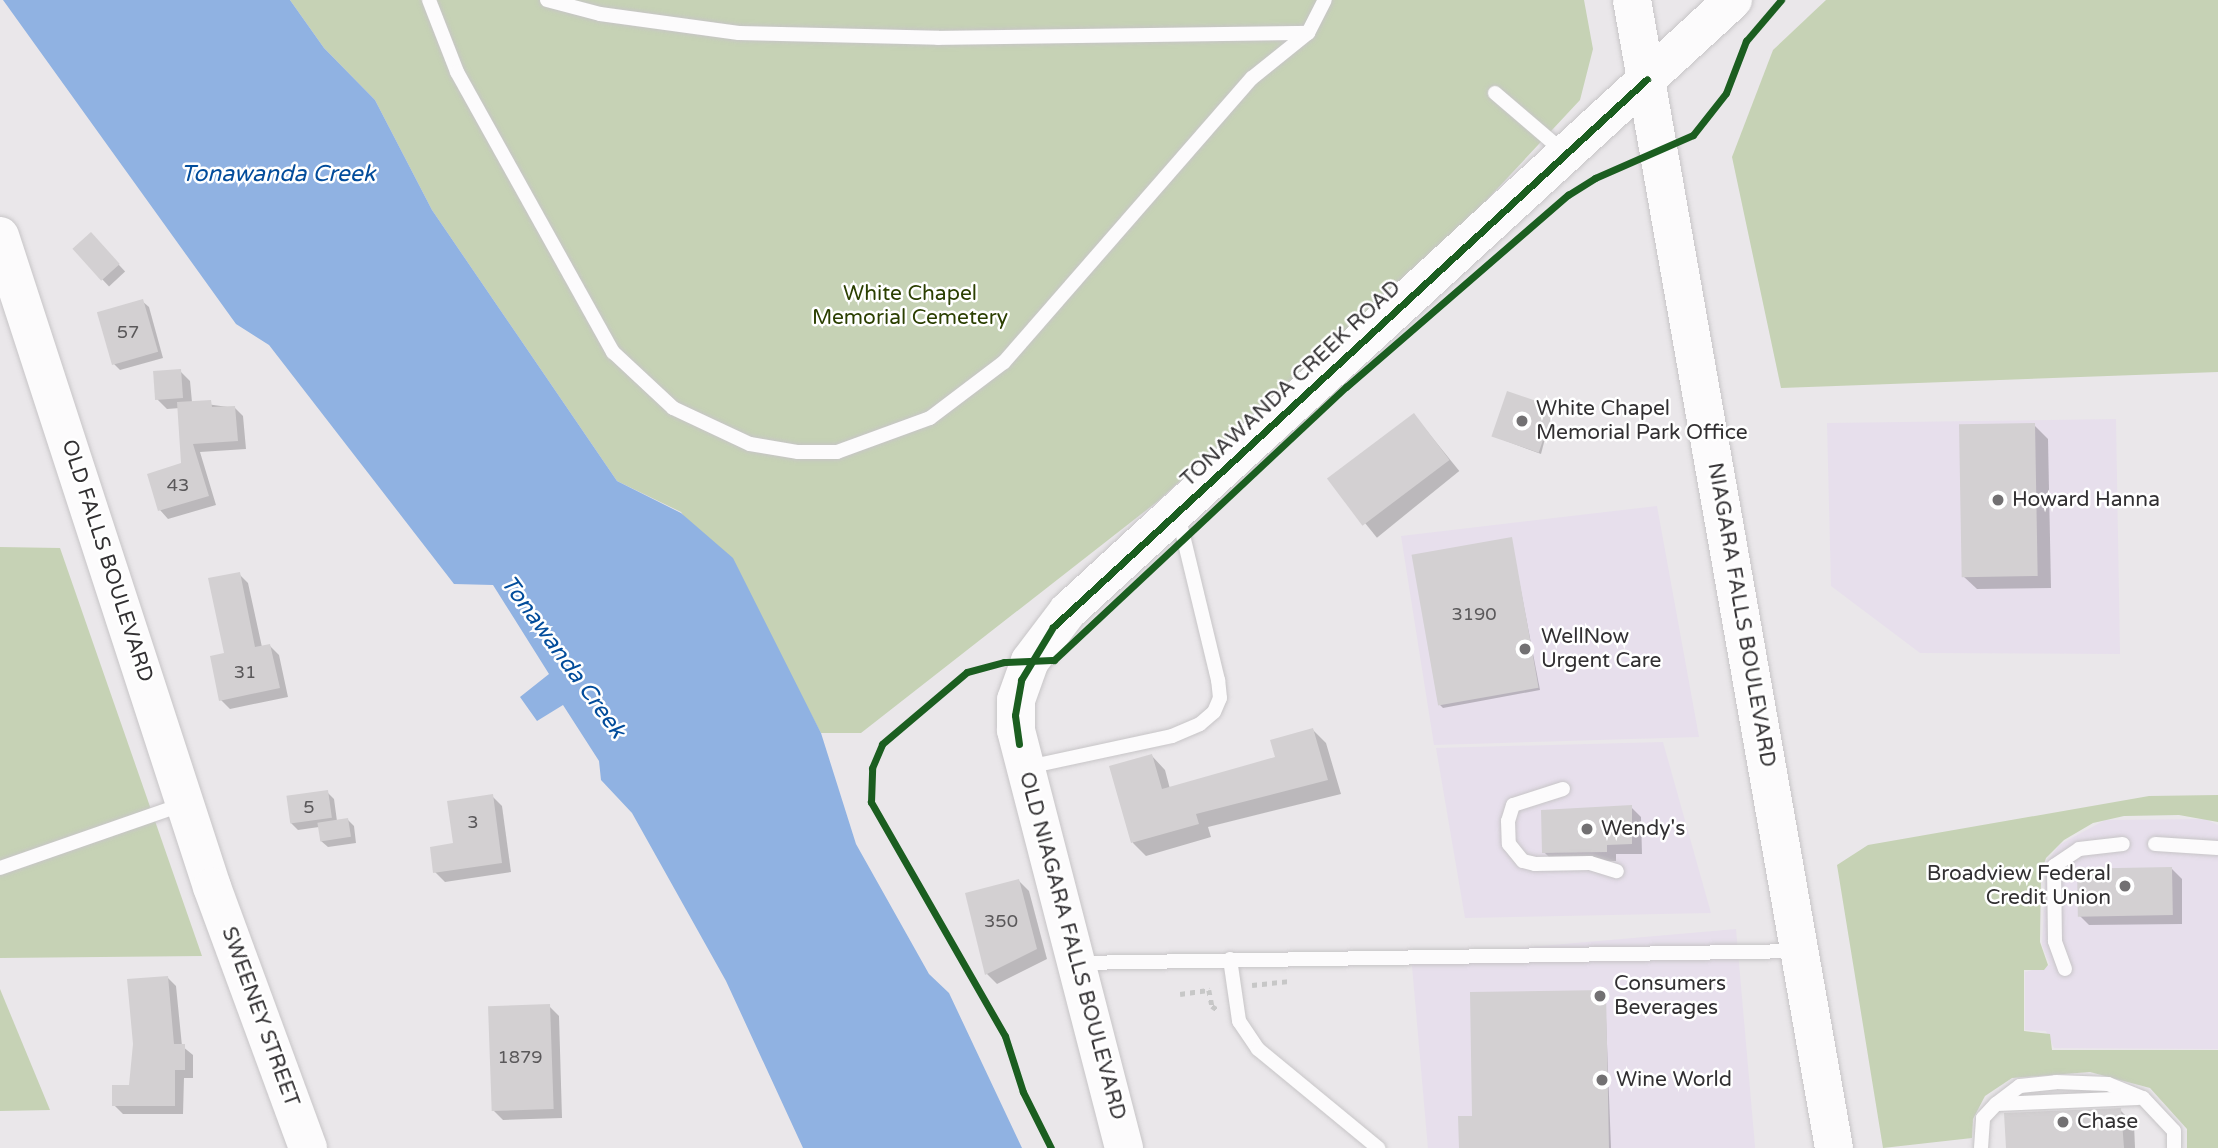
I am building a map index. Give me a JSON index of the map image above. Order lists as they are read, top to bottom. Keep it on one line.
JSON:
{"streets":{"street":["TONAWANDA CREEK ROAD","OLD FALLS BOULEVARD","NIAGARA FALLS BOULEVARD","OLD NIAGARA FALLS BOULEVARD","SWEENEY STREET"]},"crossings":[["TONAWANDA CREEK ROAD","NIAGARA FALLS BOULEVARD"],["TONAWANDA CREEK ROAD","OLD NIAGARA FALLS BOULEVARD"],["OLD FALLS BOULEVARD","SWEENEY STREET"]],"water":["Tonawanda Creek"],"parks":["White Chapel Memorial Cemetery"],"places":["White Chapel Memorial Park Office","Howard Hanna","WellNow Urgent Care","Wendy's","Broadview Federal Credit Union","Consumers Beverages","Wine World","Chase"],"house_numbers":["57","43","3190","31","5","3","350","1879"]}
